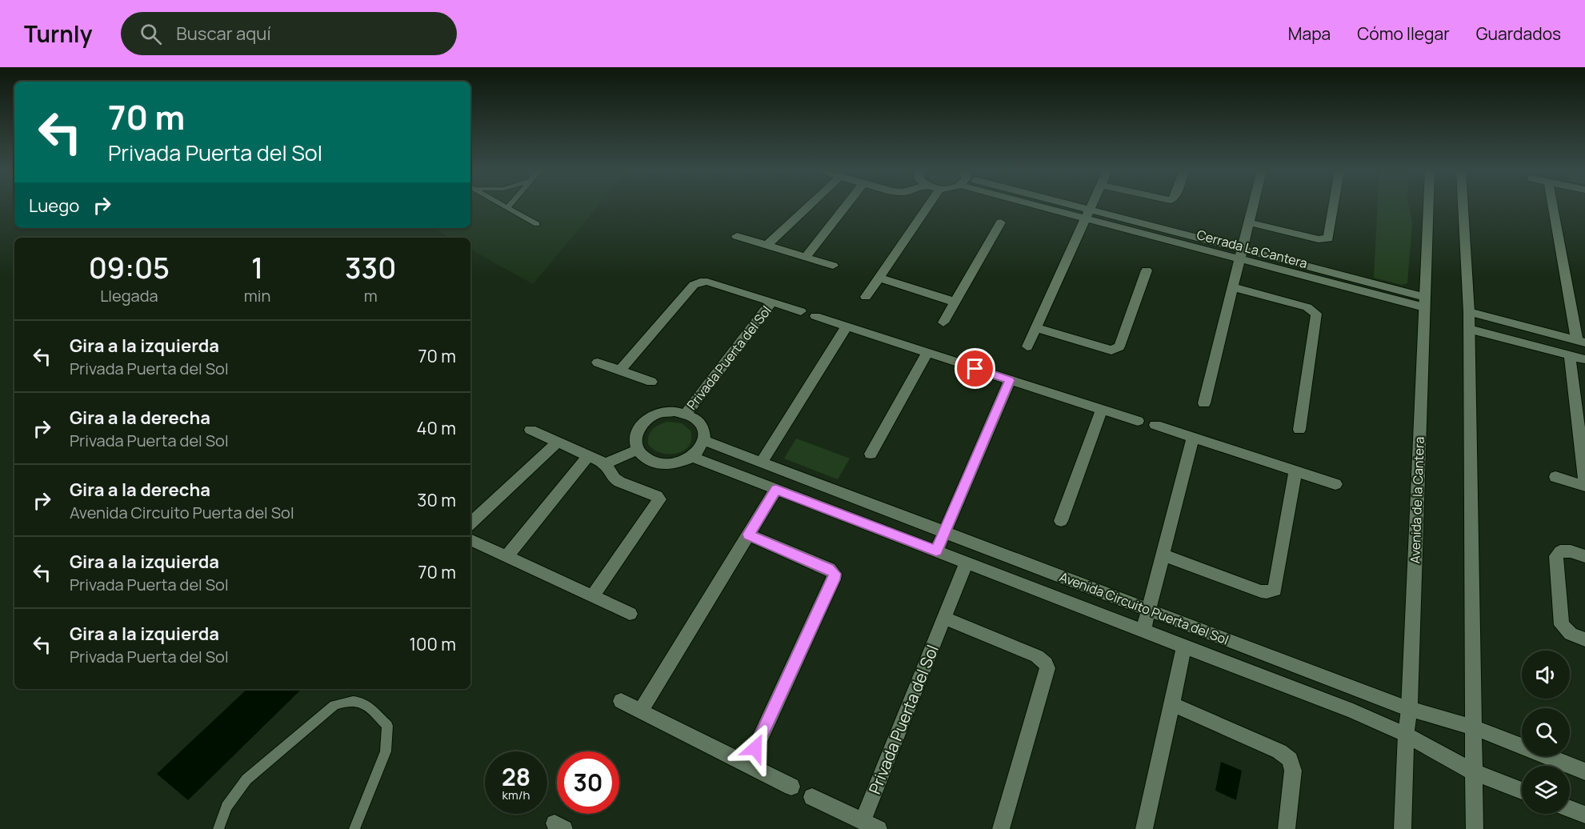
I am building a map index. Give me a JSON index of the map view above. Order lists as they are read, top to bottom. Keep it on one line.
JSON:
{"streets":{"street":["Cerrada La Cantera","Privada Puerta del Sol","Avenida de la Cantera","Avenida Circuito Puerta del Sol"]},"crossings":[["Cerrada La Cantera","Avenida de la Cantera"],["Privada Puerta del Sol","Avenida Circuito Puerta del Sol"],["Avenida de la Cantera","Avenida Circuito Puerta del Sol"]],"page":{"header":"Turnly","search":"Buscar aquí","nav":["Mapa","Cómo llegar","Guardados"],"turn":["70 m","Privada Puerta del Sol"],"then":"Luego","eta":["09:05","Llegada","1","min","330","m"],"list":[{"name":"Gira a la izquierda","note":"Privada Puerta del Sol","value":"70 m"},{"name":"Gira a la derecha","note":"Privada Puerta del Sol","value":"40 m"},{"name":"Gira a la derecha","note":"Avenida Circuito Puerta del Sol","value":"30 m"},{"name":"Gira a la izquierda","note":"Privada Puerta del Sol","value":"70 m"},{"name":"Gira a la izquierda","note":"Privada Puerta del Sol","value":"100 m"}],"speed":"28 km/h","limit":"30"}}
